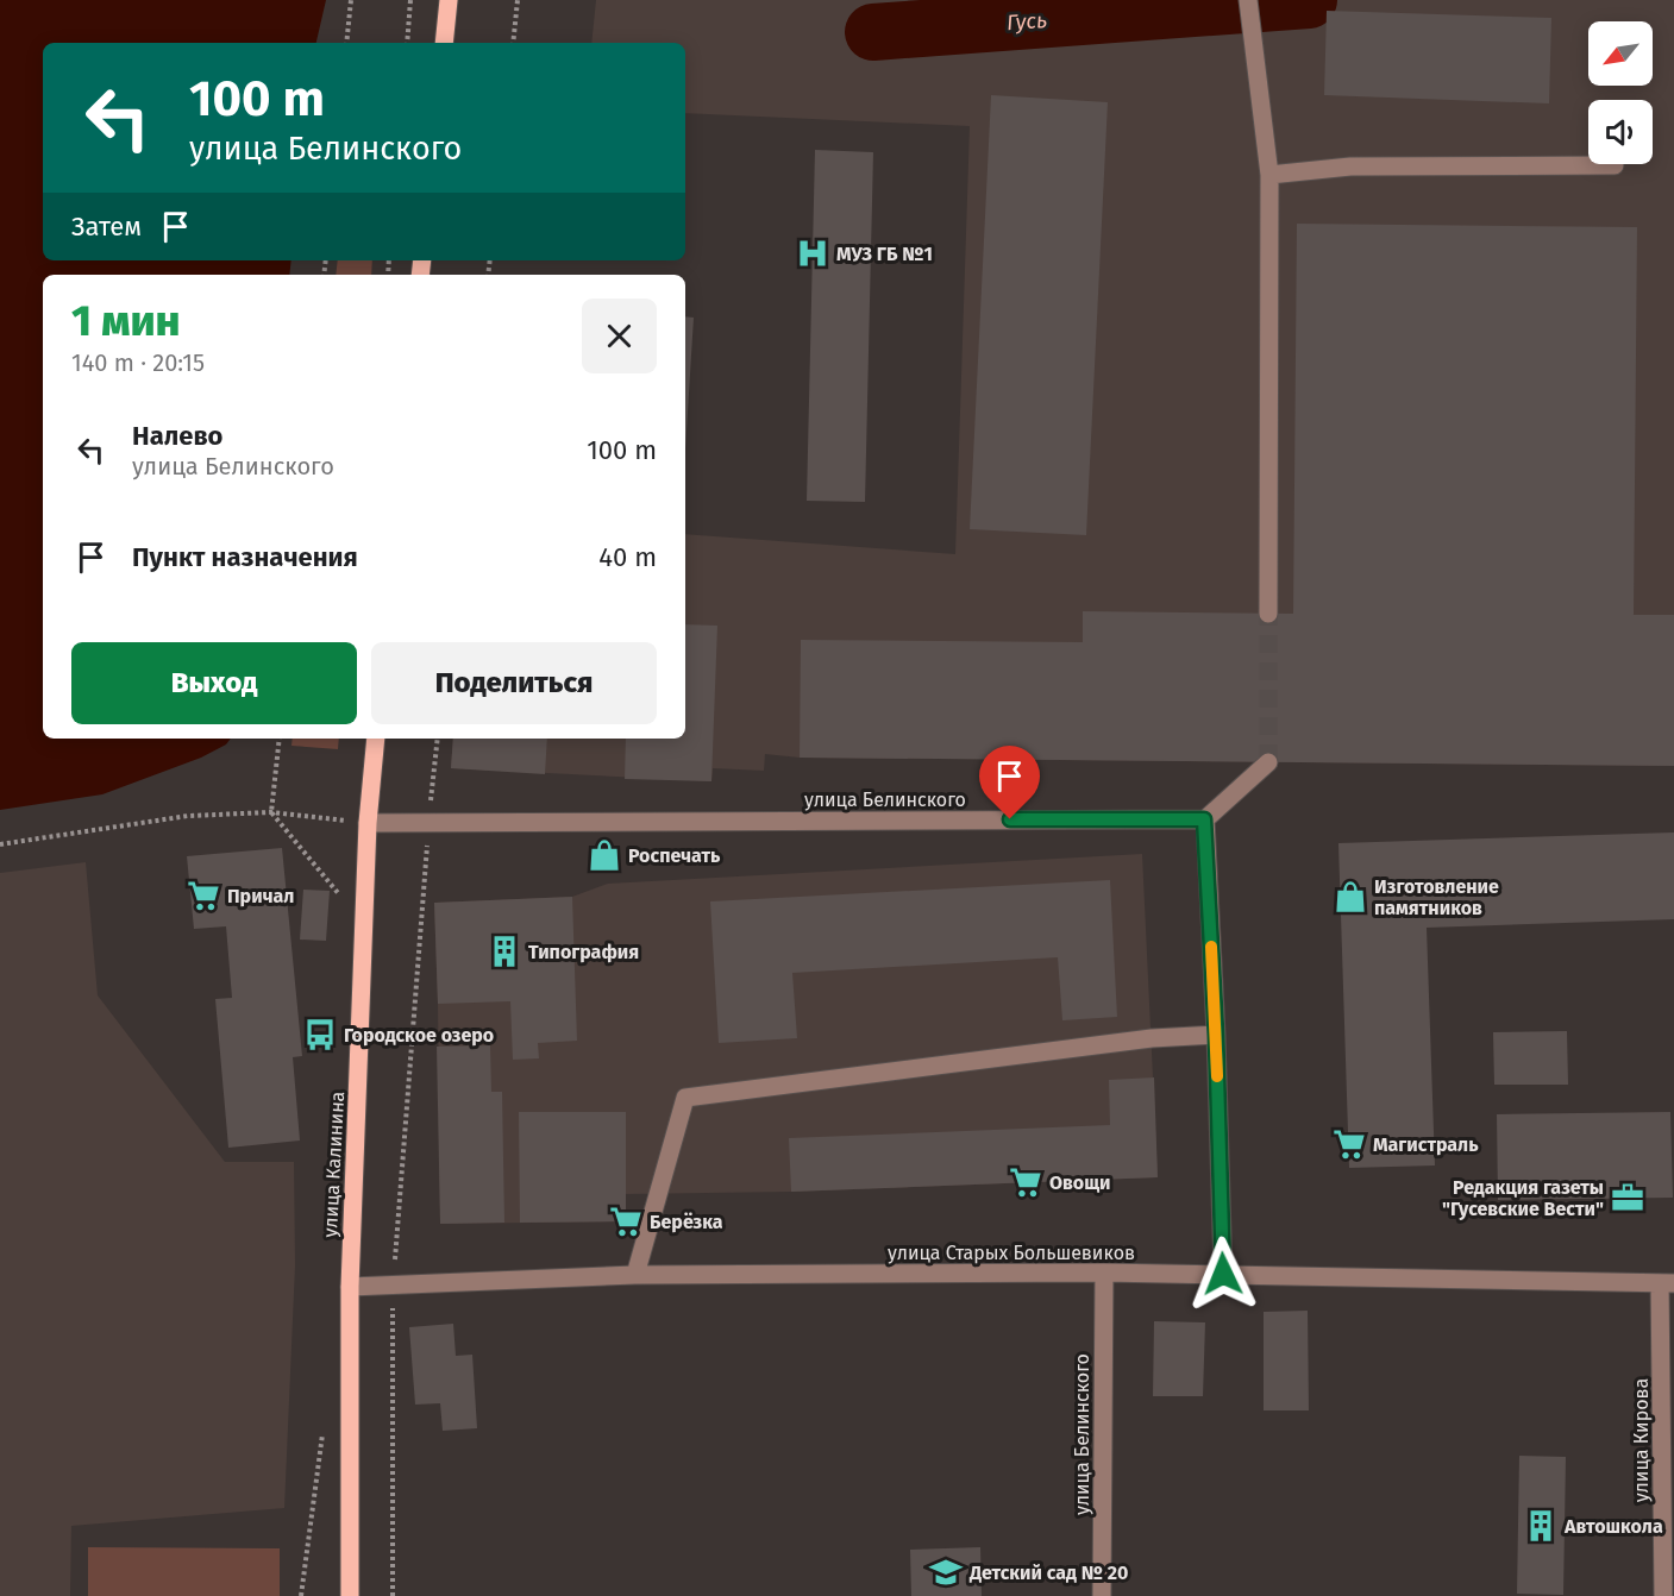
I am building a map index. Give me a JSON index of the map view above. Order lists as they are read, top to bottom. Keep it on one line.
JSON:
{"streets":{"main road":["улица Калинина"],"street":["улица Белинского","улица Старых Большевиков","улица Кирова"]},"crossings":[["улица Белинского","улица Калинина"],["улица Белинского","улица Старых Большевиков"],["улица Калинина","улица Старых Большевиков"],["улица Старых Большевиков","улица Кирова"]],"water":["Гусь"],"places":{"hospital":["МУЗ ГБ №1"],"shop":["Роспечать","Изготовление памятников"],"supermarket":["Причал","Магистраль","Овощи","Берёзка"],"building":["Типография","Автошкола"],"bus stop":["Городское озеро"],"office":["Редакция газеты \"Гусевские Вести\""],"school or university":["Детский сад № 20"]},"north":"bottom left","page":{"turn":["100 m","улица Белинского"],"then":"Затем","heading":["1 мин","140 m · 20:15"],"list":[{"name":"Налево","note":"улица Белинского","value":"100 m"},{"name":"Пункт назначения","value":"40 m"}],"buttons":["Выход","Поделиться"]}}
